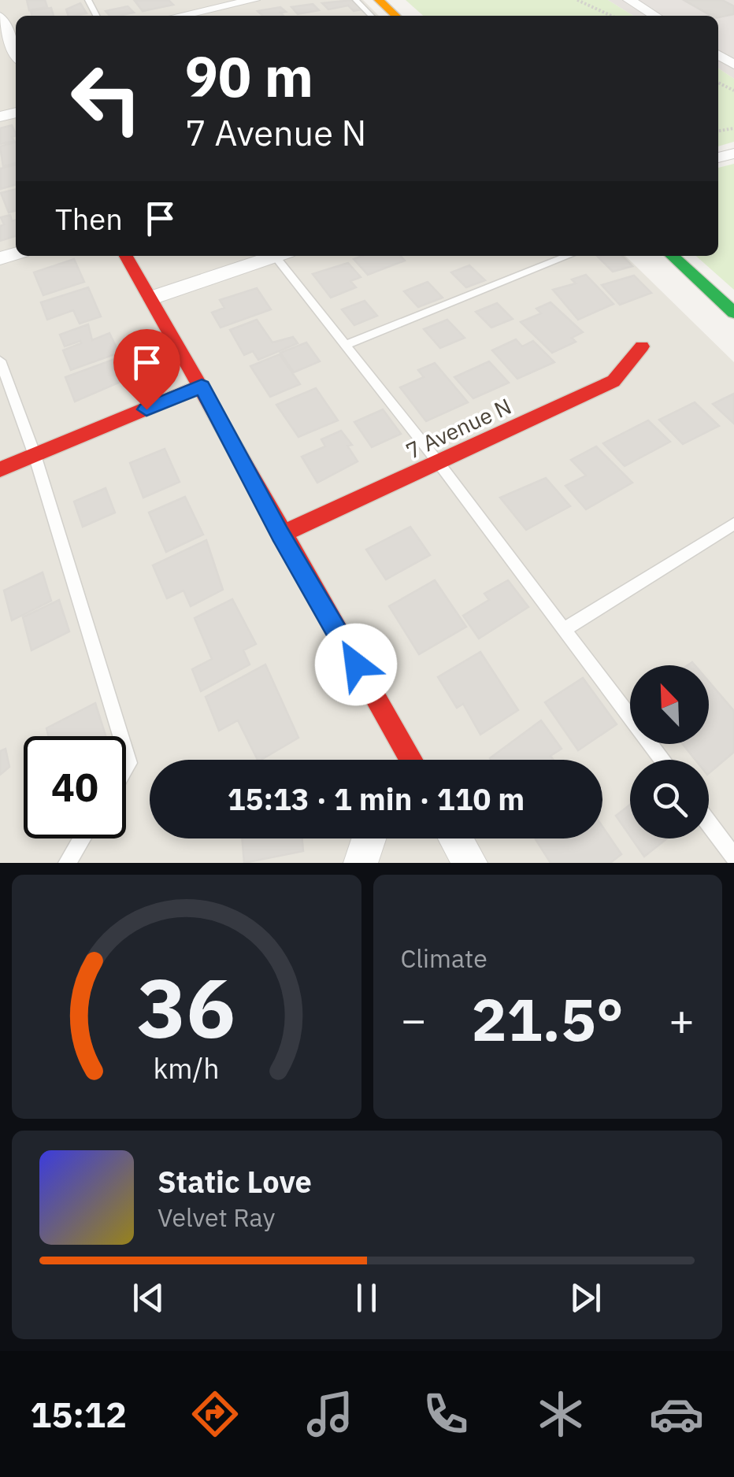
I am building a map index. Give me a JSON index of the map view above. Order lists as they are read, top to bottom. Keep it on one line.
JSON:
{"streets":{"street":["7 Avenue N"]},"north":"top left","page":{"turn":["90 m","7 Avenue N"],"then":"Then","limit":"40","trip":"15:13 · 1 min · 110 m","tile":"Climate","heat":["−","21.5°","+"],"song":["Static Love","Velvet Ray"],"tabs":"15:12","gauge":["36","km/h"]}}
